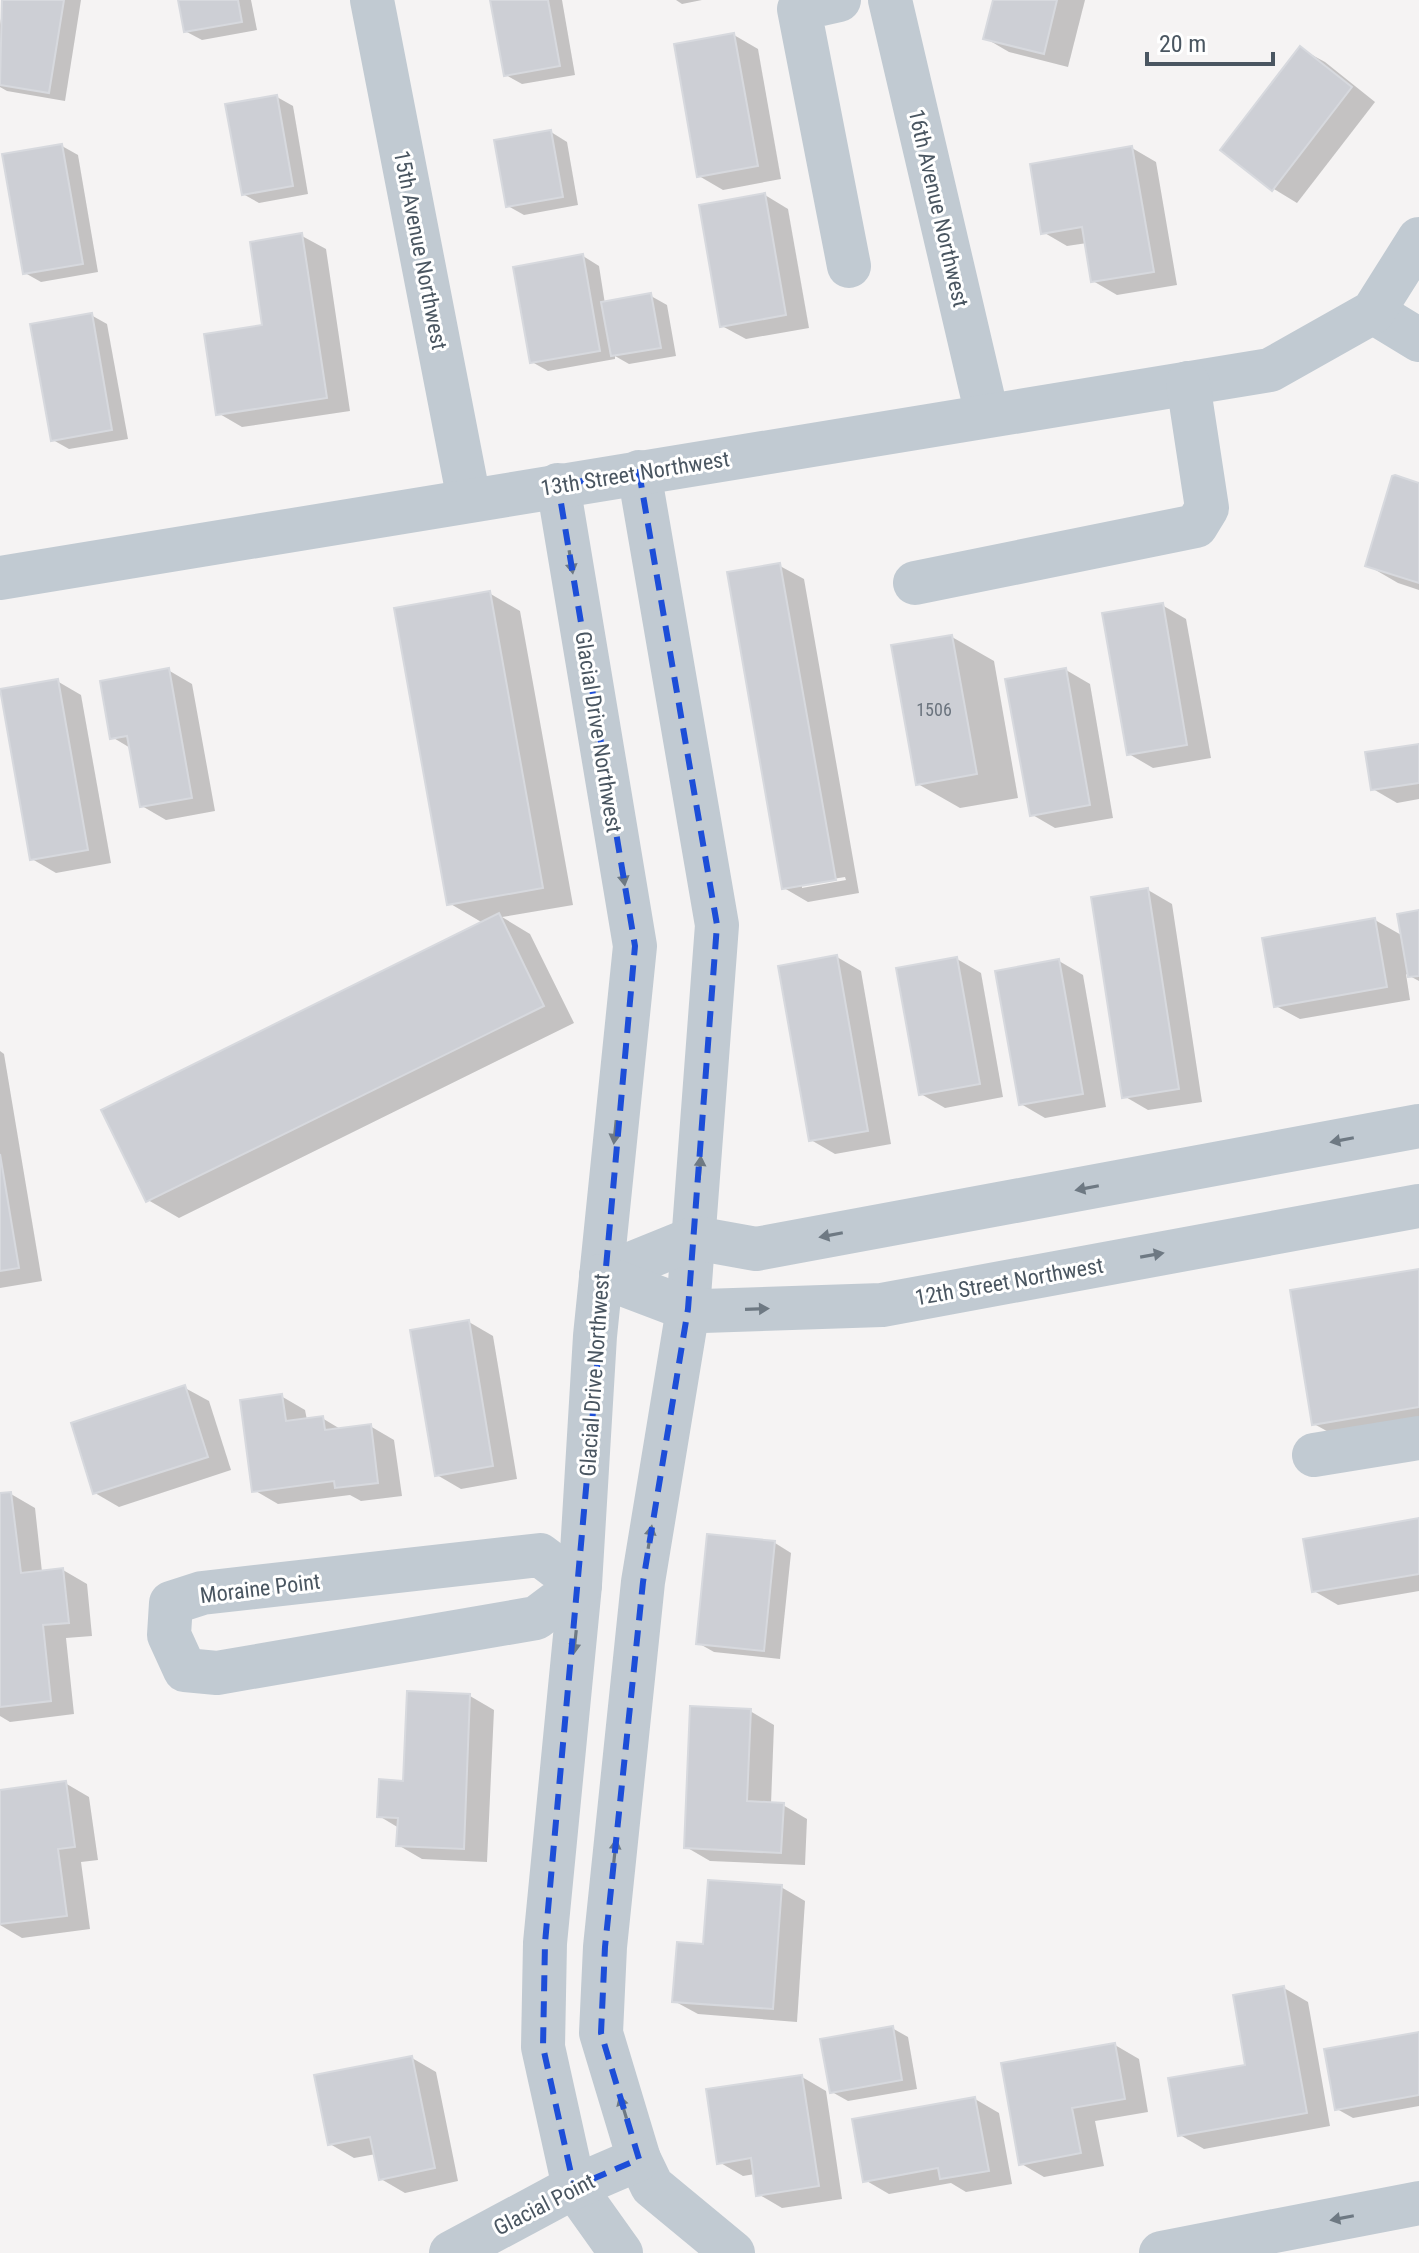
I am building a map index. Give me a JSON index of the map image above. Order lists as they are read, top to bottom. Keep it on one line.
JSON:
{"streets":{"street":["16th Avenue Northwest","15th Avenue Northwest","13th Street Northwest","Glacial Drive Northwest","12th Street Northwest","Moraine Point","Glacial Point"]},"crossings":[["16th Avenue Northwest","13th Street Northwest"],["15th Avenue Northwest","13th Street Northwest"],["13th Street Northwest","Glacial Drive Northwest"],["Glacial Drive Northwest","12th Street Northwest"],["Glacial Drive Northwest","Moraine Point"],["Glacial Drive Northwest","Glacial Point"]],"house_numbers":["1506"],"scale_bar":"20 m"}
